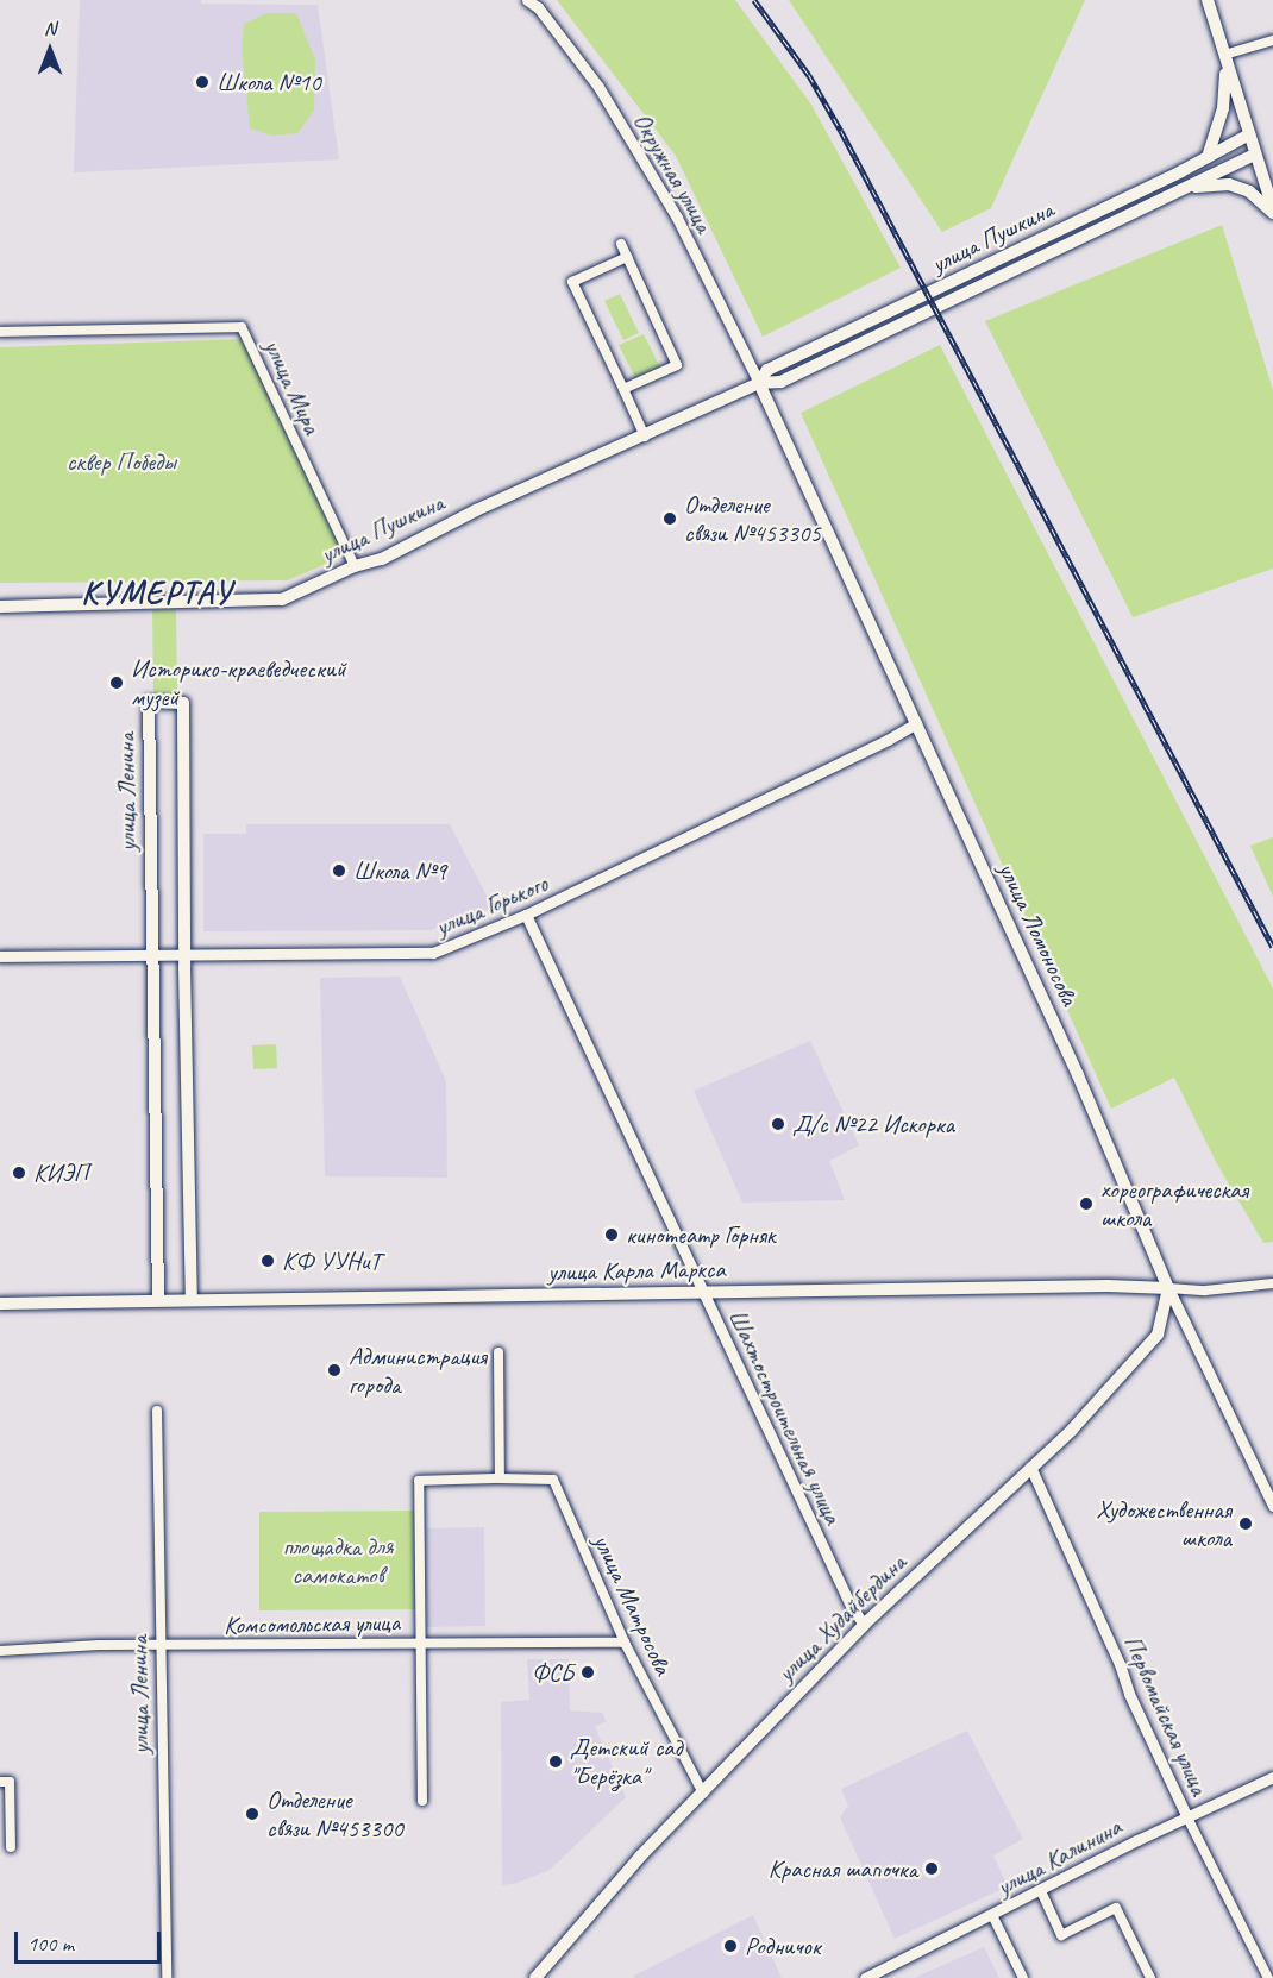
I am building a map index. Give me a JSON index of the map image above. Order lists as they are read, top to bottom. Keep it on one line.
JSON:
{"streets":{"main road":["улица Пушкина","улица Ленина","улица Ломоносова","улица Карла Маркса","улица Худайбердина"],"street":["Окружная улица","улица Мира","улица Горького","Шахтостроительная улица","улица Матросова","Комсомольская улица","Первомайская улица","улица Калинина"]},"crossings":[["Окружная улица","улица Пушкина"],["Окружная улица","улица Ломоносова"],["улица Пушкина","улица Мира"],["улица Пушкина","улица Ломоносова"],["улица Ленина","улица Горького"],["улица Ленина","улица Карла Маркса"],["улица Ленина","Комсомольская улица"],["улица Горького","улица Ломоносова"],["улица Горького","Шахтостроительная улица"],["улица Ломоносова","улица Карла Маркса"],["улица Ломоносова","улица Худайбердина"],["улица Карла Маркса","Шахтостроительная улица"],["улица Карла Маркса","улица Худайбердина"],["Шахтостроительная улица","улица Худайбердина"],["улица Матросова","улица Худайбердина"],["улица Матросова","Комсомольская улица"],["улица Худайбердина","Первомайская улица"],["Первомайская улица","улица Калинина"]],"districts":["КУМЕРТАУ"],"parks":["сквер Победы","площадка для самокатов"],"places":["Школа №10","Отделение связи №453305","Историко-краеведческий музей","Школа №9","Д/с №22 Искорка","КИЭП","хореографическая школа","кинотеатр Горняк","КФ УУНиТ","Администрация города","Художественная школа","ФСБ","Детский сад \"Берёзка\"","Отделение связи №453300","Красная шапочка","Родничок"],"scale_bar":"100 m","north":"top"}
